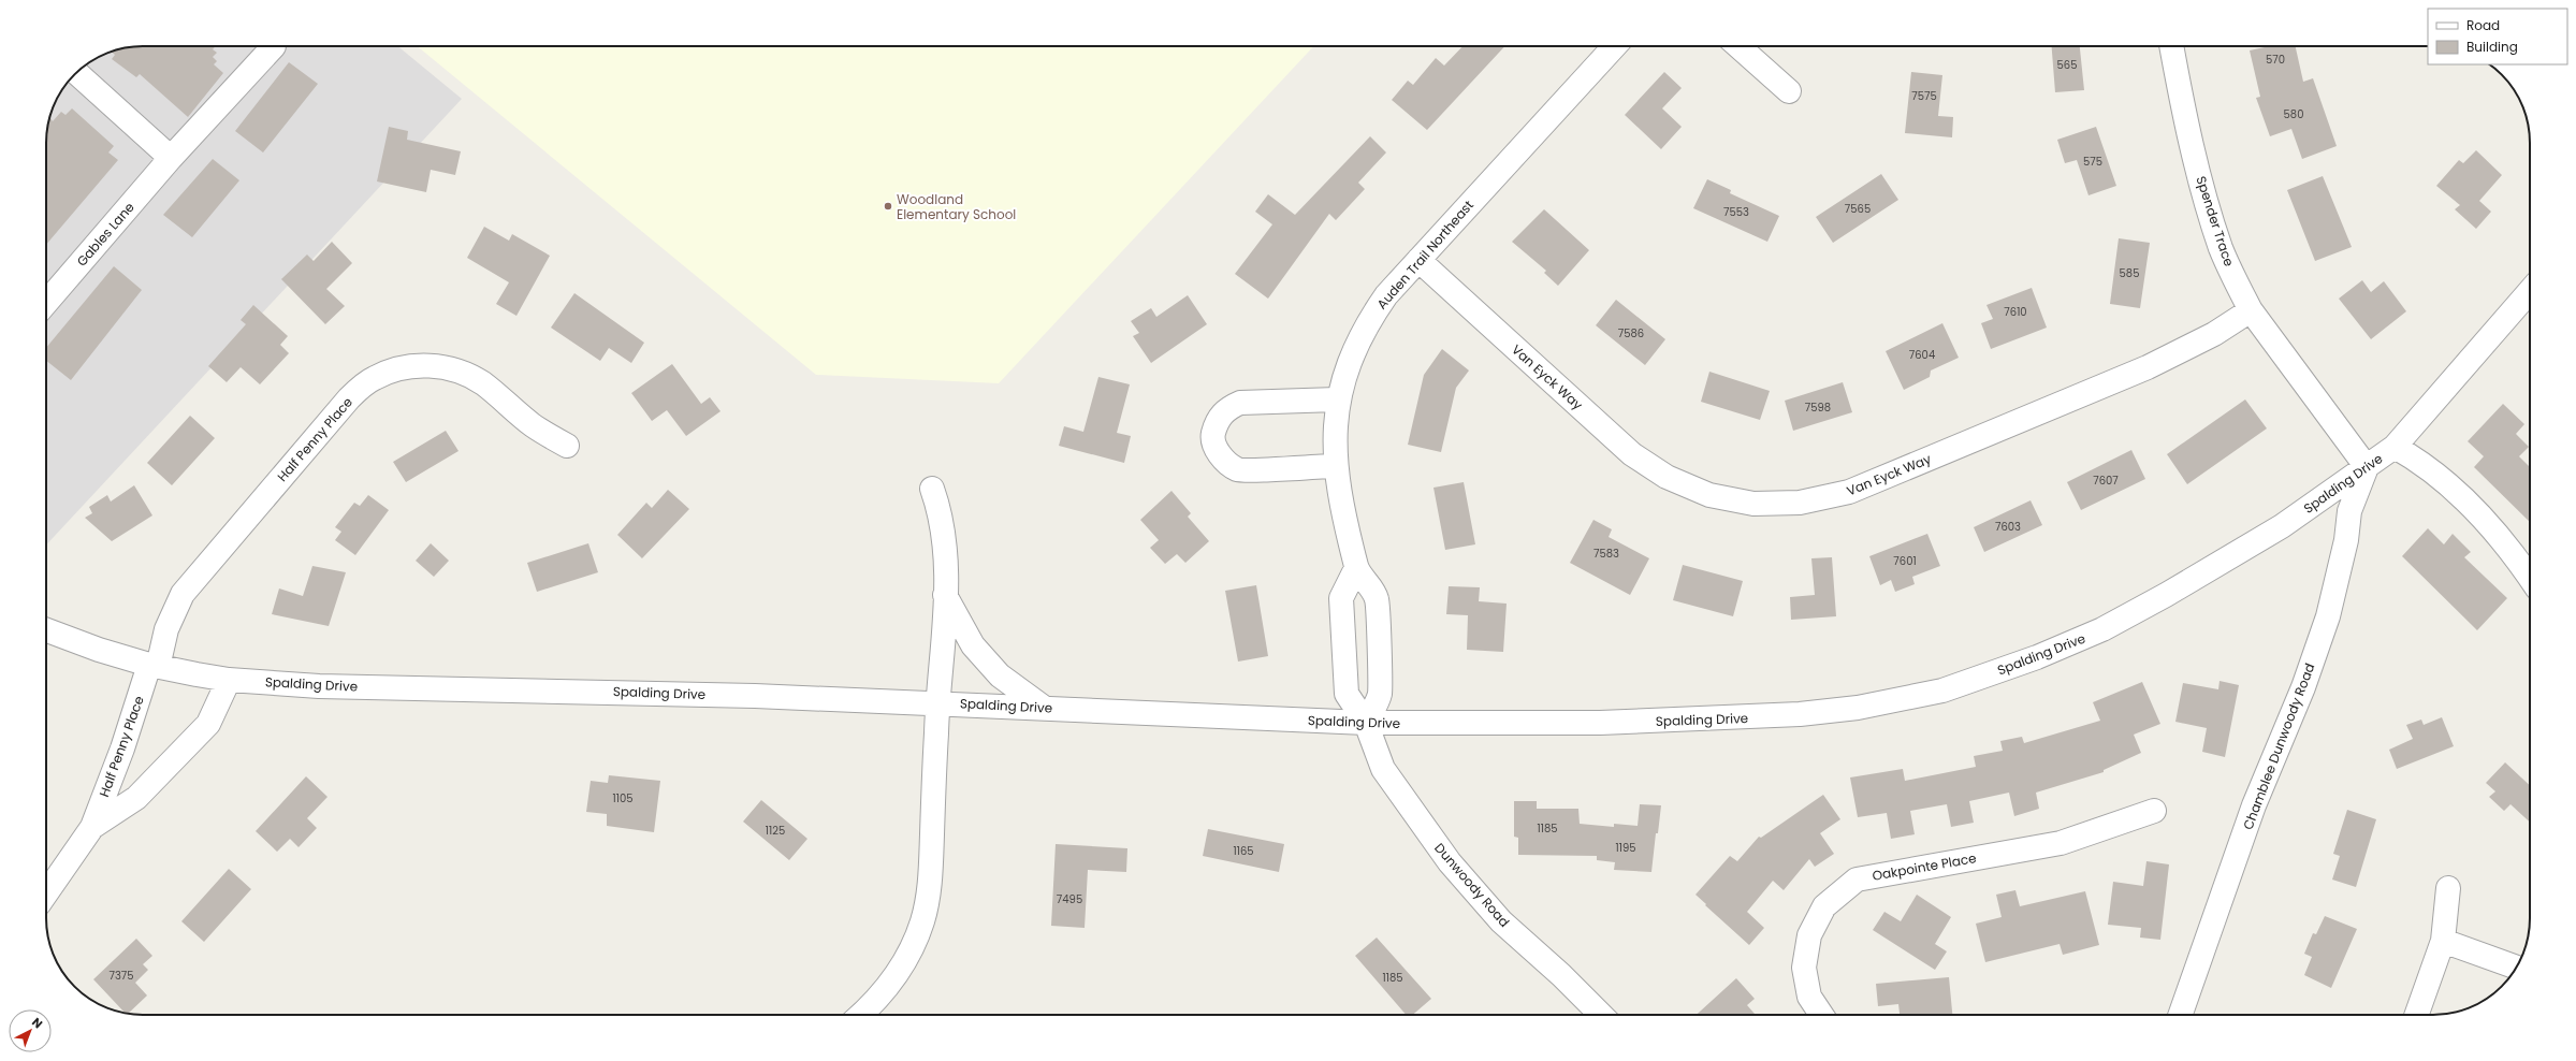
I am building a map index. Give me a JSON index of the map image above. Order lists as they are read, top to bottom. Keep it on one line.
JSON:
{"streets":{"street":["Spender Trace","Gables Lane","Auden Trail Northeast","Van Eyck Way","Half Penny Place","Spalding Drive","Chamblee Dunwoody Road","Oakpointe Place","Dunwoody Road"]},"crossings":[["Spender Trace","Van Eyck Way"],["Spender Trace","Spalding Drive"],["Spender Trace","Chamblee Dunwoody Road"],["Auden Trail Northeast","Van Eyck Way"],["Auden Trail Northeast","Spalding Drive"],["Auden Trail Northeast","Dunwoody Road"],["Half Penny Place","Spalding Drive"],["Spalding Drive","Chamblee Dunwoody Road"],["Spalding Drive","Dunwoody Road"]],"places":["Woodland Elementary School"],"house_numbers":["570","565","7575","580","575","7565","7553","585","7610","7586","7604","7598","7607","7603","7583","7601","1105","1185","1125","1195","1165","7495","7375","1185"],"legend":["Road","Building"],"north":"top right"}
